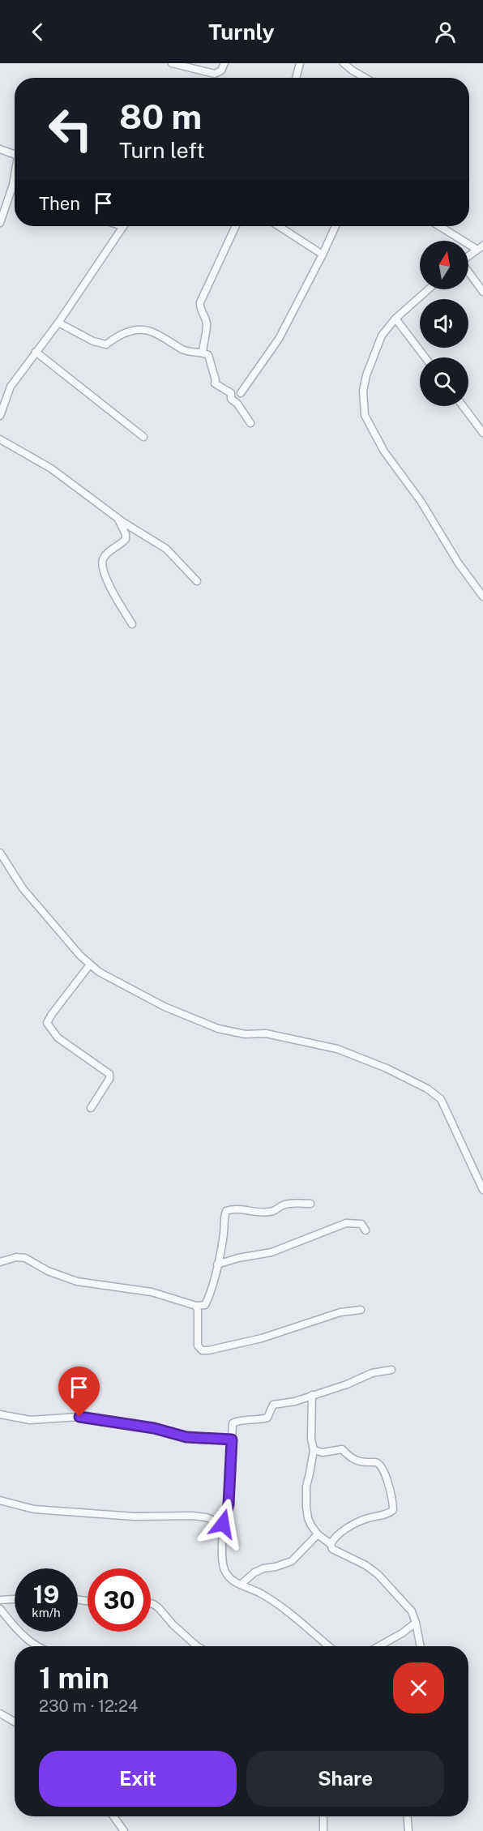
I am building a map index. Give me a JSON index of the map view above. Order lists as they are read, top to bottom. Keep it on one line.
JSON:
{"north":"top","page":{"header":"Turnly","turn":["80 m","Turn left"],"then":"Then","speed":"19 km/h","limit":"30","heading":["1 min","230 m · 12:24"],"buttons":["Exit","Share"]}}
